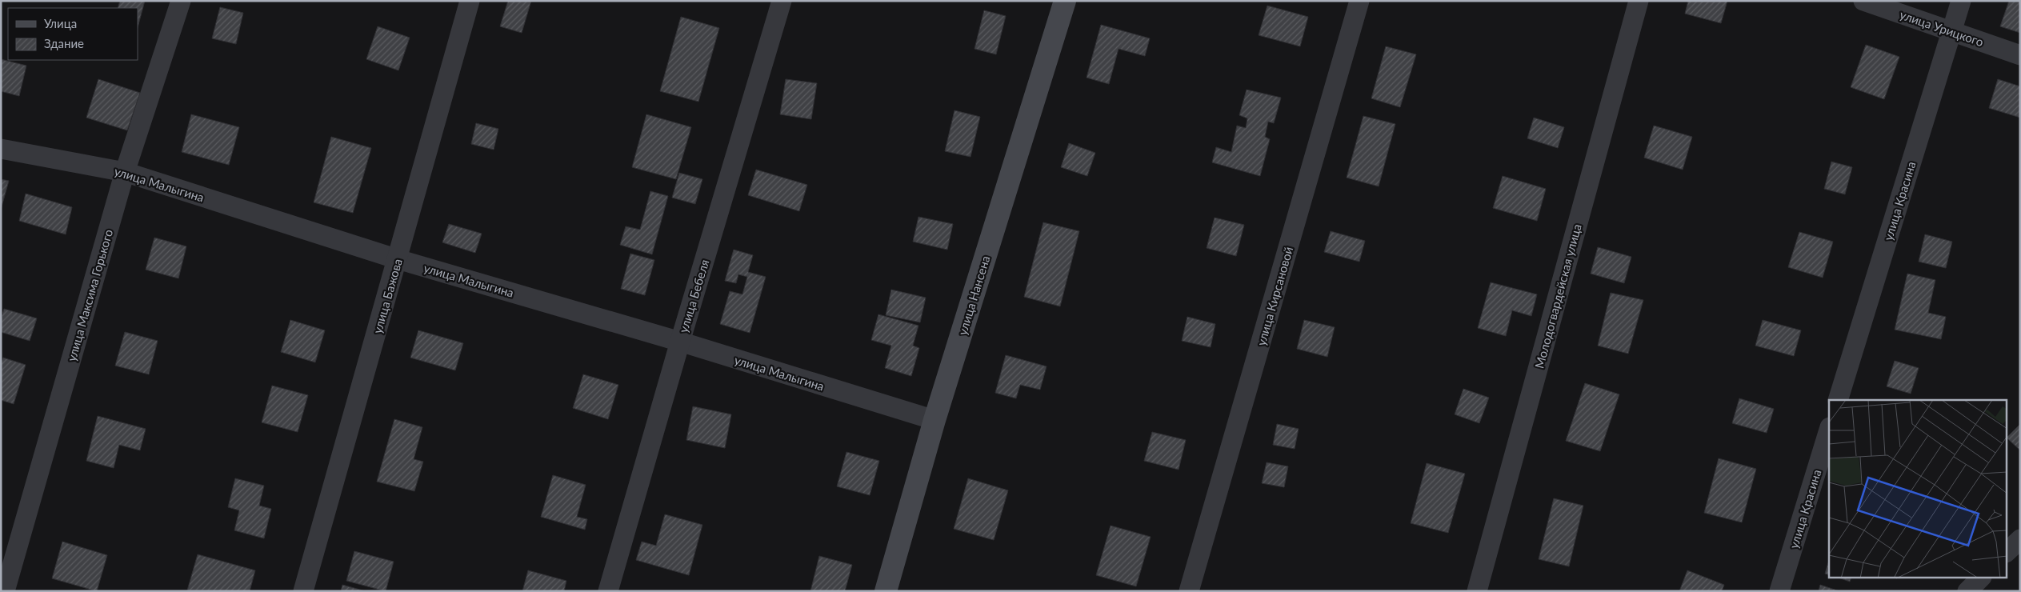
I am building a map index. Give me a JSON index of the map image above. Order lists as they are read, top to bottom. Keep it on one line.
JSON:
{"streets":{"main road":["улица Нансена"],"street":["улица Урицкого","улица Малыгина","улица Красина","улица Максима Горького","улица Бажова","улица Бебеля","улица Кирсановой","Молодогвардейская улица"]},"crossings":[["улица Урицкого","улица Красина"],["улица Малыгина","улица Максима Горького"],["улица Малыгина","улица Нансена"],["улица Малыгина","улица Бажова"],["улица Малыгина","улица Бебеля"]],"legend":["Улица","Здание"]}
